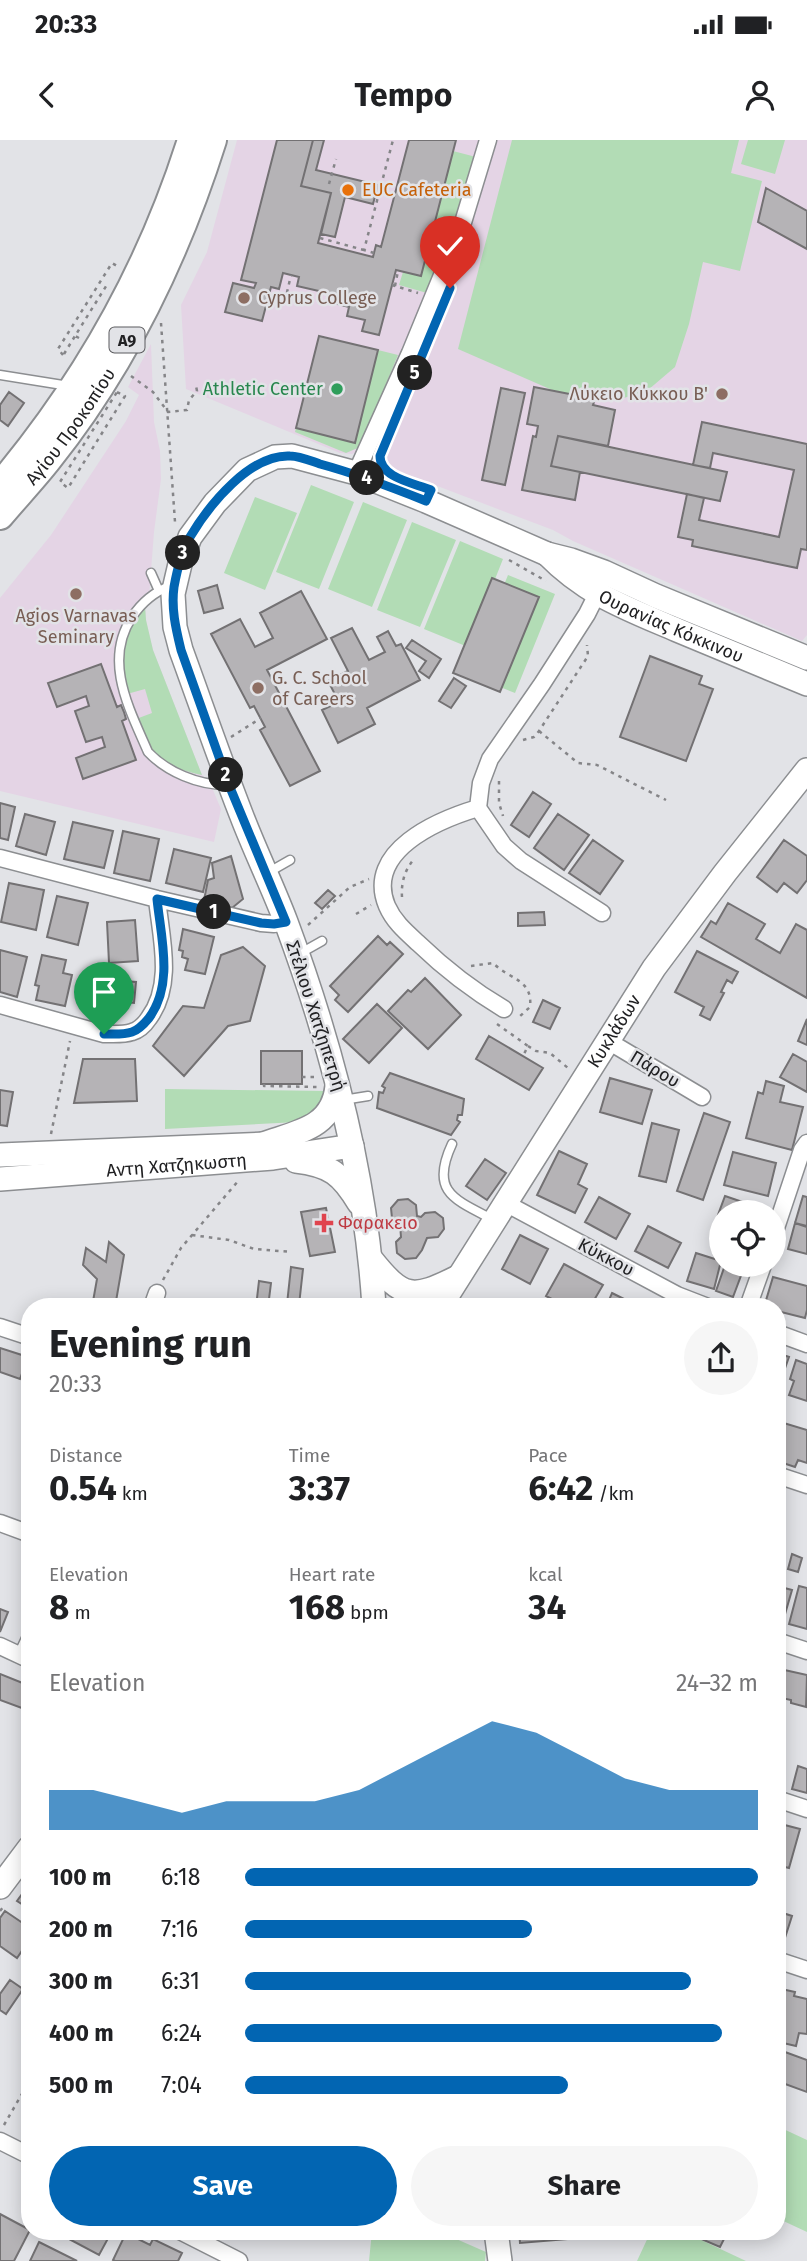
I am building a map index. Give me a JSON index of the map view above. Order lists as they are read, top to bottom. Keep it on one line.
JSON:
{"streets":{"main road":["A9","Αγίου Προκοπίου","Ουρανίας Κόκκινου","Στέλιου Χατζηπετρή","Κυκλάδων","Αντη Χατζηκωστη"],"street":["Πάρου","Κύκκου"]},"crossings":[["Ουρανίας Κόκκινου","Στέλιου Χατζηπετρή"],["Στέλιου Χατζηπετρή","Αντη Χατζηκωστη"],["Κυκλάδων","Πάρου"],["Κυκλάδων","Κύκκου"]],"places":{"other":["EUC Cafeteria","Cyprus College","Athletic Center","Λύκειο Κύκκου Β'","Agios Varnavas Seminary","G. C. School of Careers"],"health":["Φαρακειο"]},"page":{"status":"20:33","header":"Tempo","pins":["5","4","3","2","1"],"heading":["Evening run","20:33"],"stats":[["Distance","0.54 km"],["Time","3:37"],["Pace","6:42 /km"],["Elevation","8 m"],["Heart rate","168 bpm"],["kcal","34"]],"chart":["Elevation","24–32 m"],"list":[{"name":"100 m","note":"6:18"},{"name":"200 m","note":"7:16"},{"name":"300 m","note":"6:31"},{"name":"400 m","note":"6:24"},{"name":"500 m","note":"7:04"}],"buttons":["Save","Share"]}}
